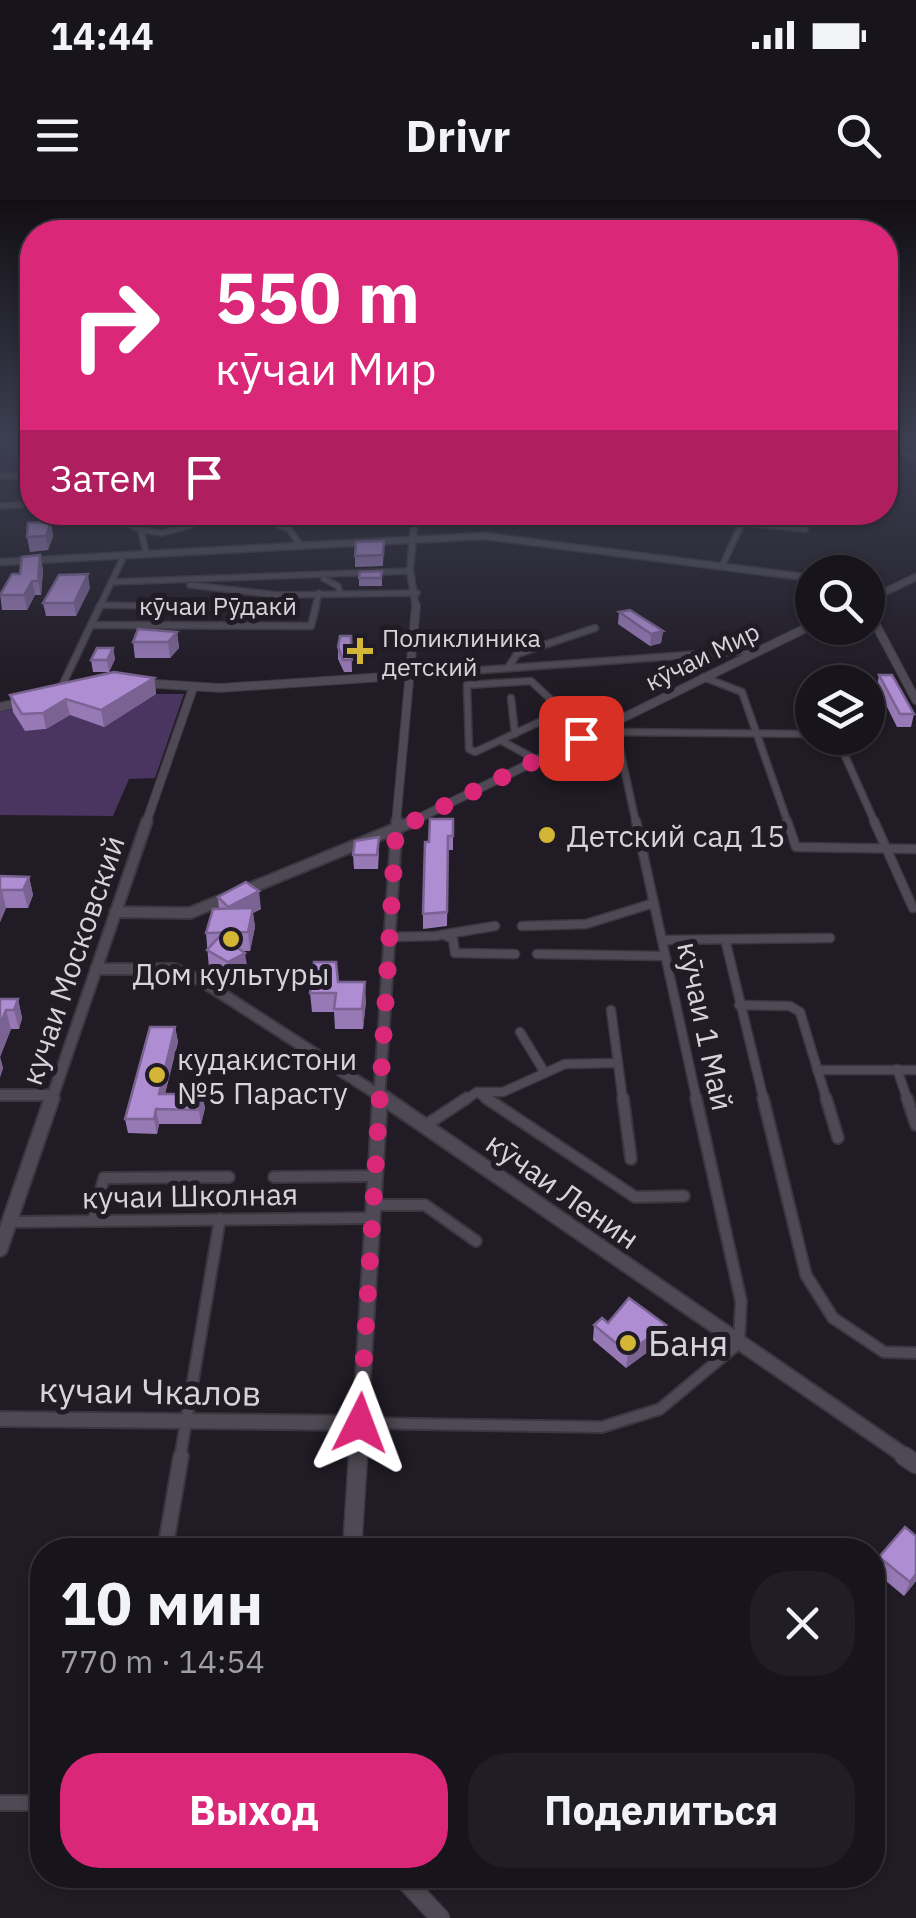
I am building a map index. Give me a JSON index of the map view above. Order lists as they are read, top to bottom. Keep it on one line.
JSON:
{"streets":{"street":["кӯчаи Рӯдакӣ","кӯчаи Мир","кучаи Московский","кӯчаи 1 Май","кӯчаи Ленин","кучаи Школная","кучаи Чкалов"]},"crossings":[["кӯчаи Мир","кучаи Московский"],["кӯчаи Мир","кӯчаи 1 Май"],["кучаи Московский","кӯчаи Ленин"],["кучаи Московский","кучаи Школная"],["кӯчаи 1 Май","кӯчаи Ленин"]],"places":{"health":["Поликлиника детский"],"other":["Детский сад 15","Дом культуры","кудакистони №5 Парасту","Баня"]},"page":{"status":"14:44","header":"Drivr","turn":["550 m","кӯчаи Мир"],"then":"Затем","heading":["10 мин","770 m · 14:54"],"buttons":["Выход","Поделиться"]}}
